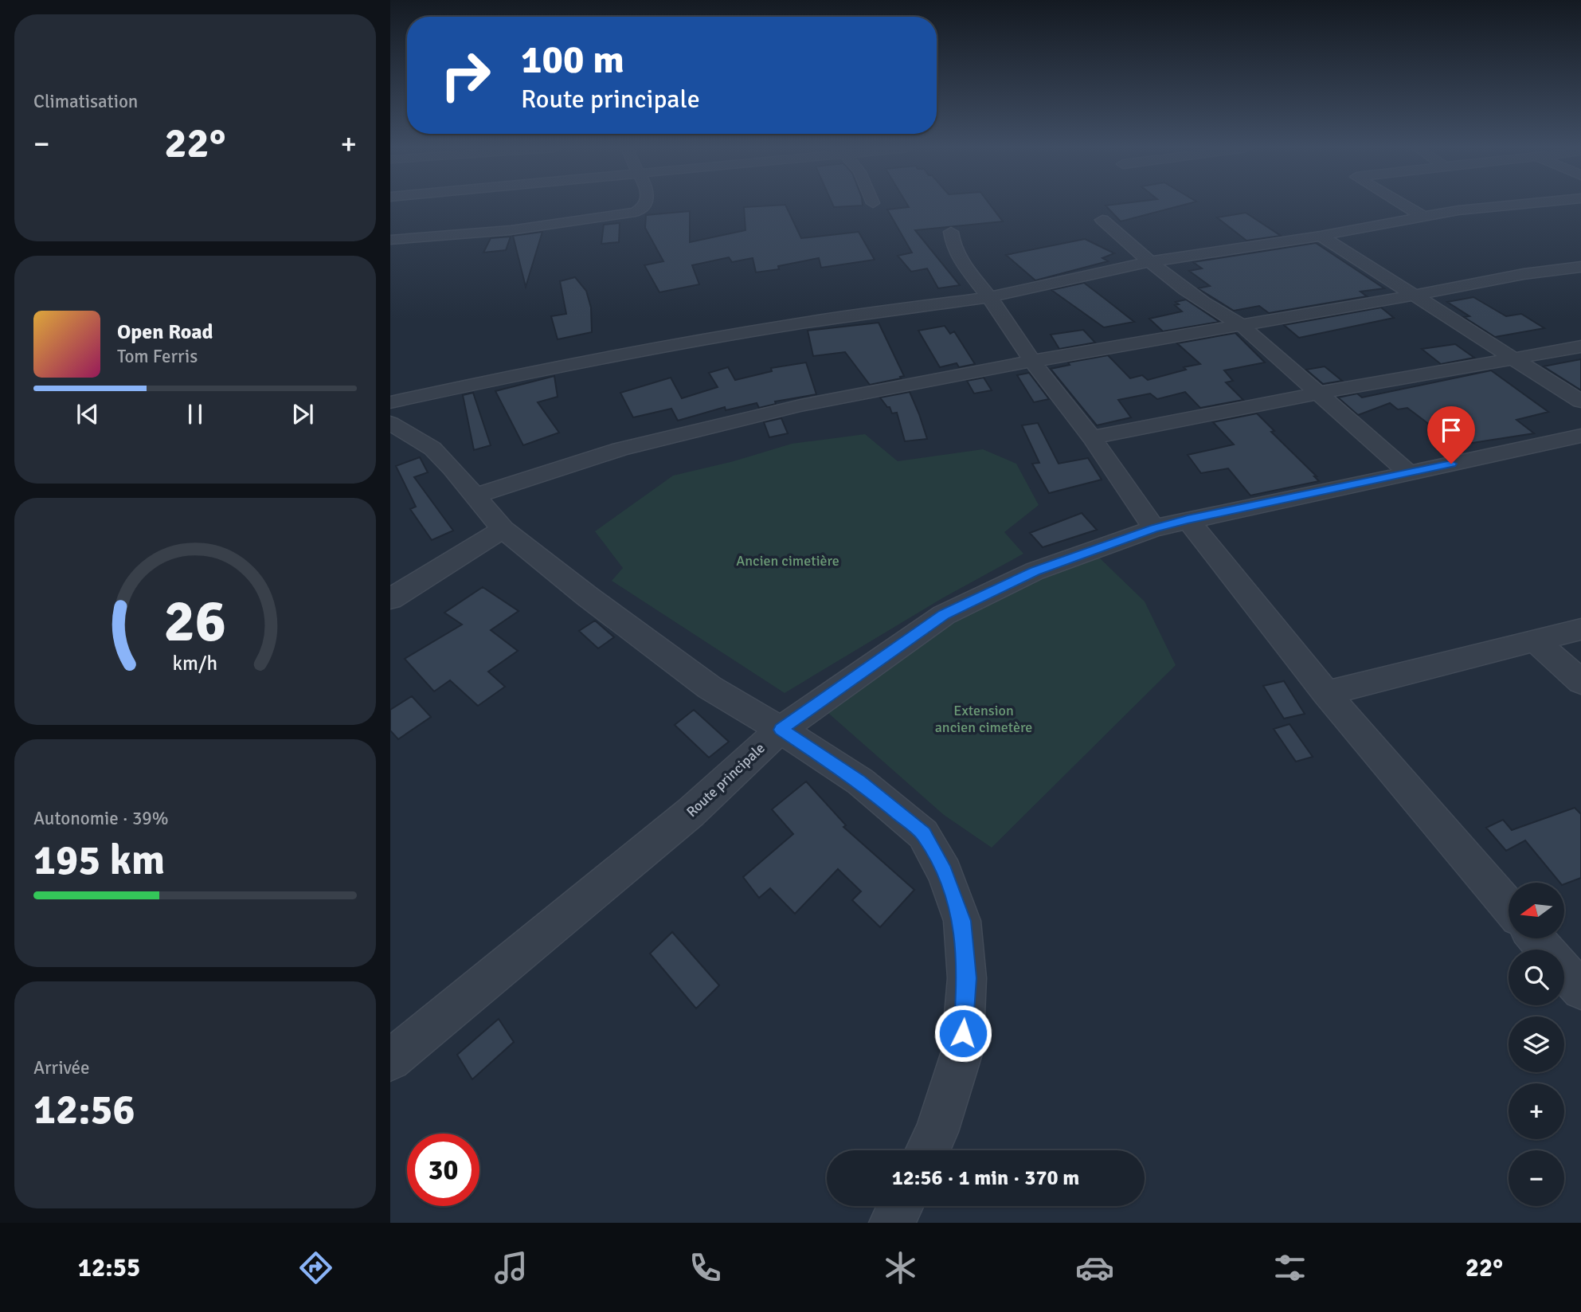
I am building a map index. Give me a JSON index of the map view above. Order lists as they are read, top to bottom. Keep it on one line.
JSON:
{"streets":{"street":["Route principale"]},"parks":["Ancien cimetière","Extension ancien cimetère"],"north":"left","page":{"tile":["Climatisation",["Autonomie · 39%","195 km"],["Arrivée","12:56"]],"turn":["100 m","Route principale"],"heat":["−","22°","+"],"song":["Open Road","Tom Ferris"],"map_buttons":["+","−"],"limit":"30","trip":"12:56 · 1 min · 370 m","tabs":["12:55","22°"],"gauge":["26","km/h"]}}
